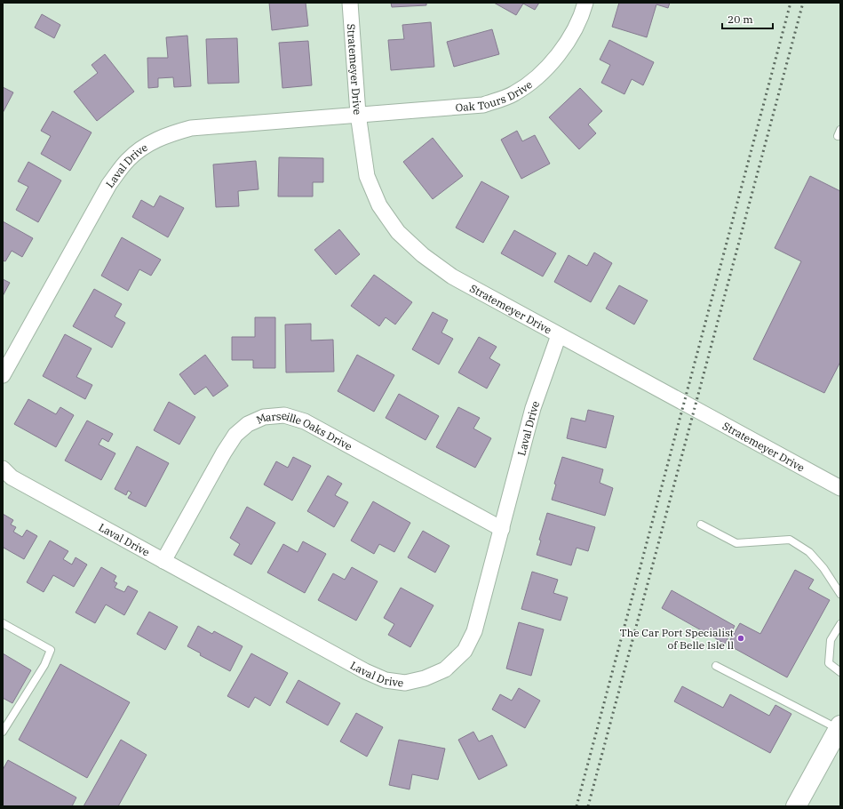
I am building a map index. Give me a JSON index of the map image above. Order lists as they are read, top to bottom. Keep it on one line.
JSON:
{"streets":{"street":["Stratemeyer Drive","Oak Tours Drive","Laval Drive","Marseille Oaks Drive"]},"crossings":[["Stratemeyer Drive","Oak Tours Drive"],["Stratemeyer Drive","Laval Drive"],["Oak Tours Drive","Laval Drive"],["Laval Drive","Marseille Oaks Drive"]],"places":["The Car Port Specialist of Belle Isle ll"],"scale_bar":"20 m"}
